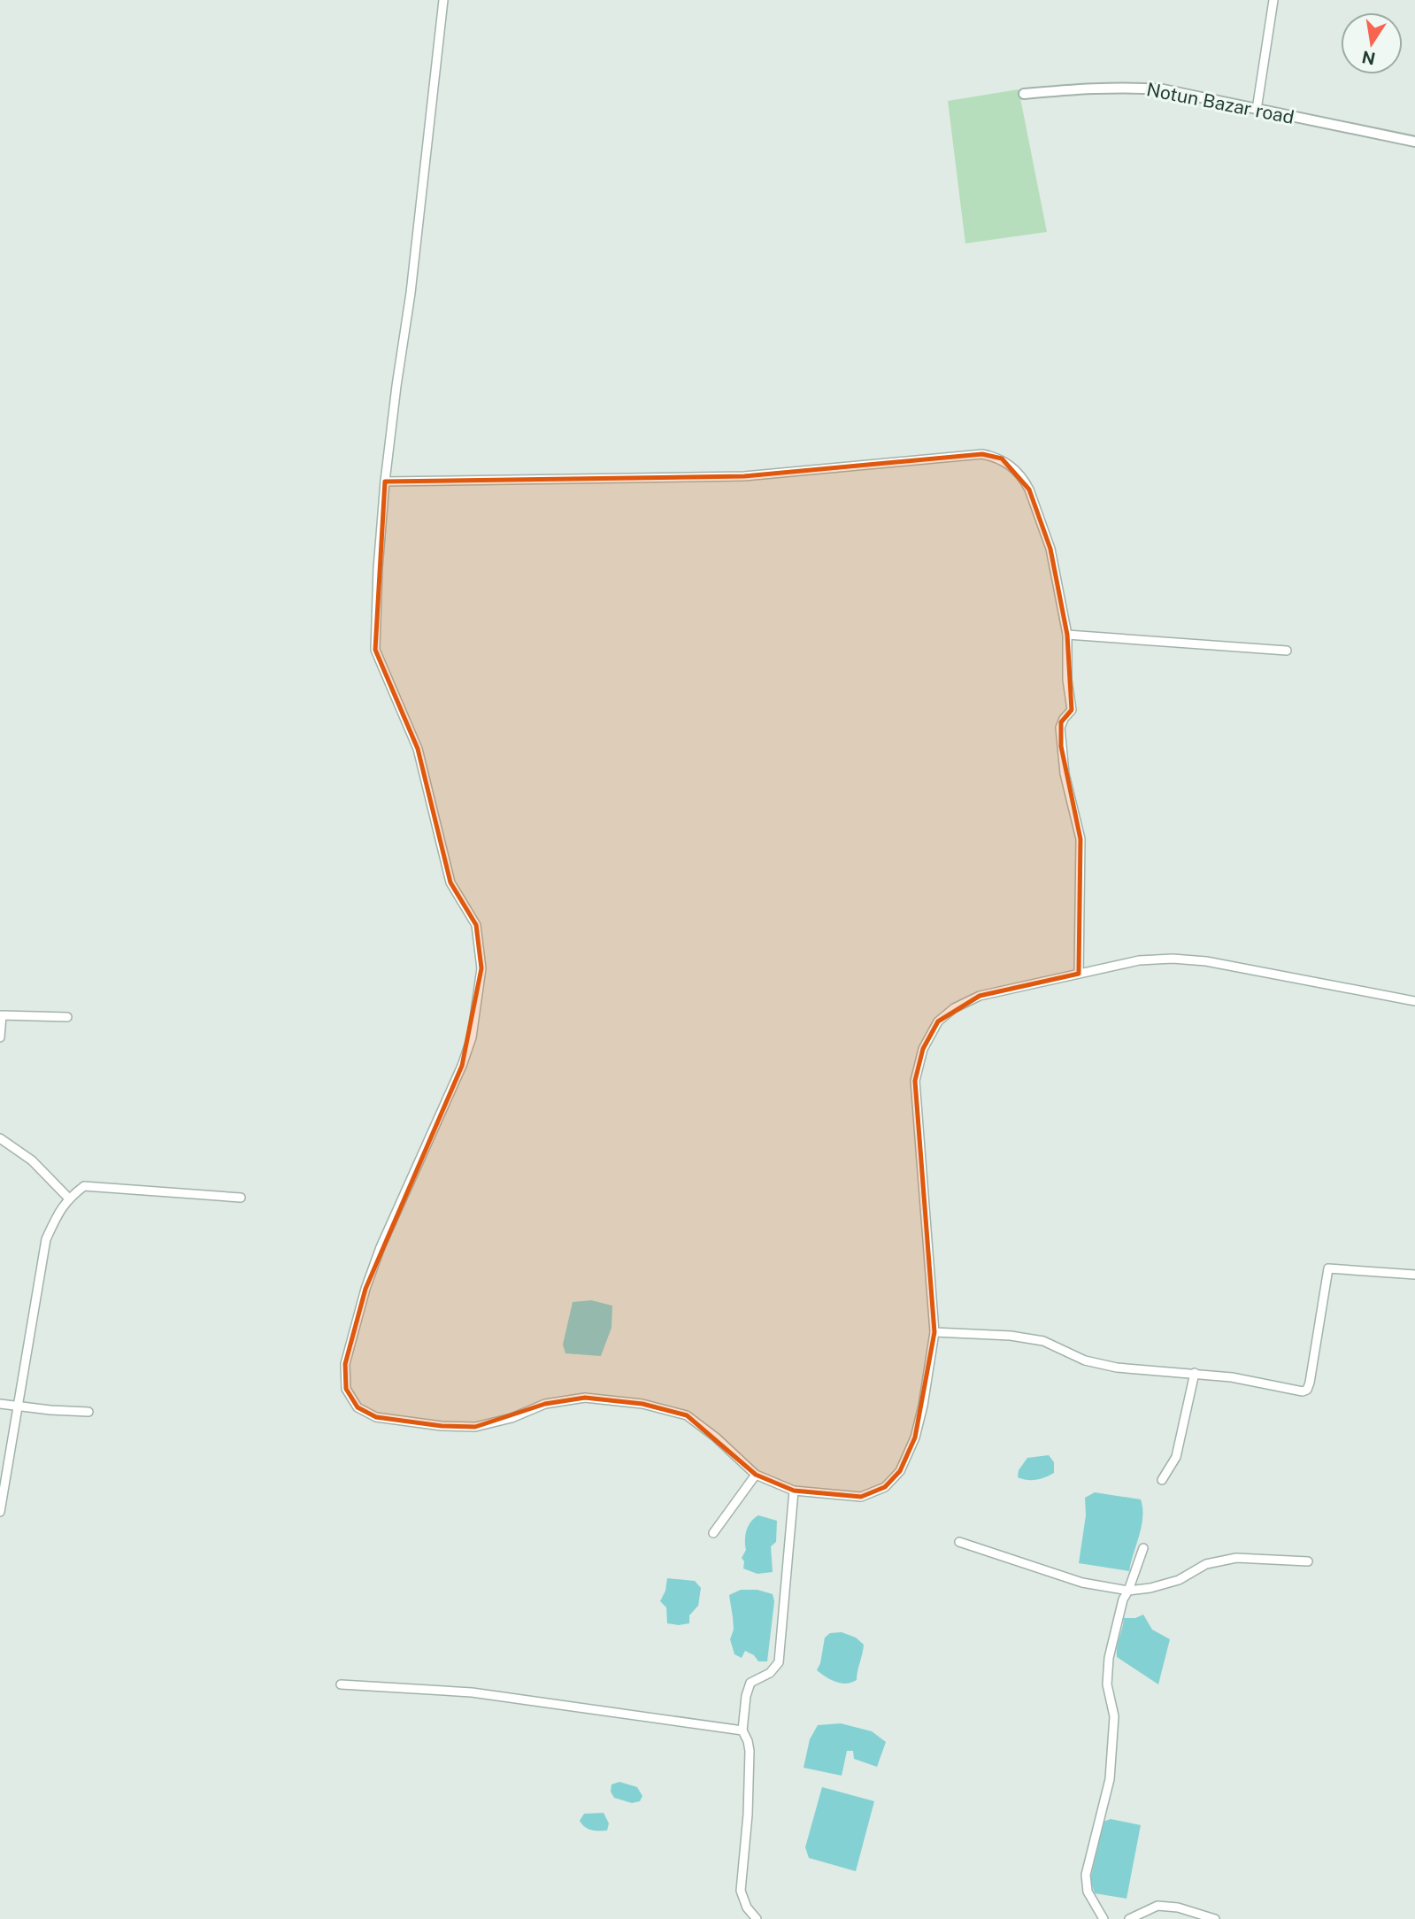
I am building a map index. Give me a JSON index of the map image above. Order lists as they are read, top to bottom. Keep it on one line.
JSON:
{"streets":{"street":["Notun Bazar road"]},"north":"bottom"}
